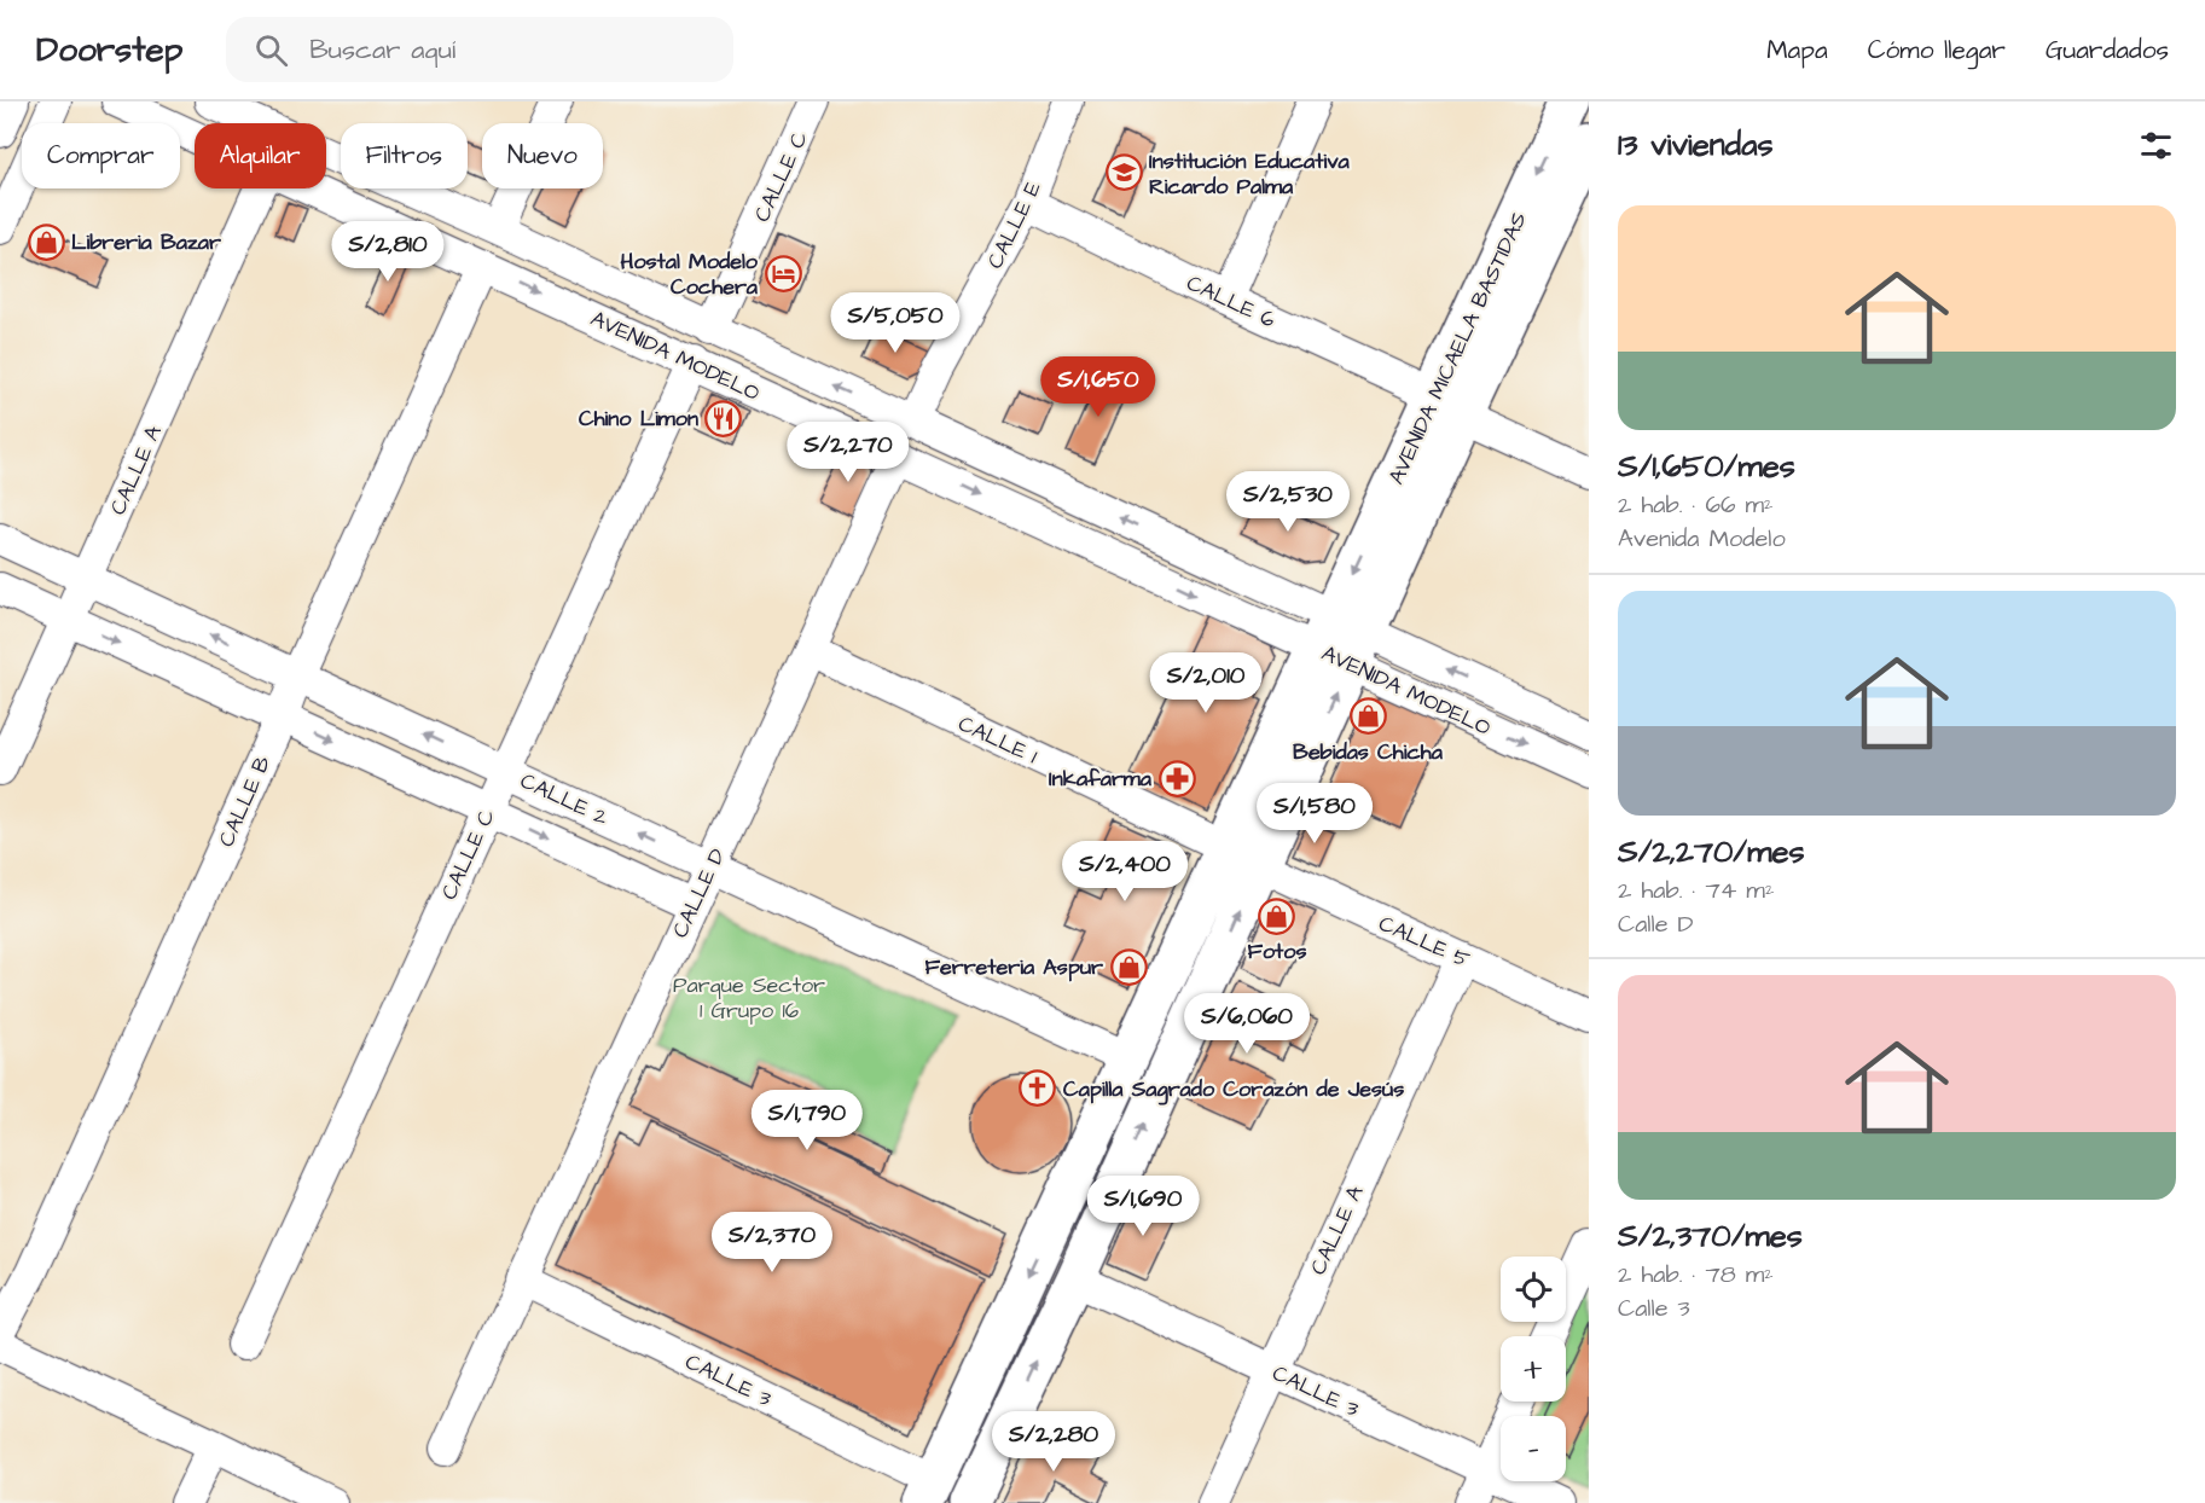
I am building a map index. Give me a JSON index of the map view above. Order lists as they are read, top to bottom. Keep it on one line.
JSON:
{"streets":{"main road":["AVENIDA MICAELA BASTIDAS"],"street":["CALLE C","CALLE E","CALLE 6","AVENIDA MODELO","CALLE A","CALLE 1","CALLE 2","CALLE B","CALLE D","CALLE 5","CALLE 3"]},"crossings":[["CALLE C","AVENIDA MODELO"],["CALLE C","CALLE 2"],["CALLE E","CALLE 6"],["CALLE E","AVENIDA MODELO"],["CALLE 6","AVENIDA MICAELA BASTIDAS"],["AVENIDA MICAELA BASTIDAS","AVENIDA MODELO"],["AVENIDA MICAELA BASTIDAS","CALLE 1"],["AVENIDA MICAELA BASTIDAS","CALLE 2"],["AVENIDA MICAELA BASTIDAS","CALLE 5"],["AVENIDA MICAELA BASTIDAS","CALLE 3"],["AVENIDA MODELO","CALLE B"],["AVENIDA MODELO","CALLE D"],["CALLE A","CALLE 2"],["CALLE A","CALLE 5"],["CALLE A","CALLE 3"],["CALLE 1","CALLE D"],["CALLE 2","CALLE B"],["CALLE 2","CALLE D"],["CALLE D","CALLE 3"]],"parks":["Parque Sector 1 Grupo 16"],"places":{"school or university":["Institución Educativa Ricardo Palma"],"shop":["Libreria Bazar","Bebidas Chicha","Fotos","Ferreteria Aspur"],"hotel":["Hostal Modelo Cochera"],"restaurant":["Chino Limon"],"pharmacy":["Inkafarma"],"church":["Capilla Sagrado Corazón de Jesús"]},"page":{"header":"Doorstep","search":"Buscar aquí","nav":["Mapa","Cómo llegar","Guardados"],"heading":"13 viviendas","chip":["Comprar","Alquilar","Filtros","Nuevo"],"list":[{"name":"S/1,650/mes","note":"2 hab. · 66 m² · Avenida Modelo"},{"name":"S/2,270/mes","note":"2 hab. · 74 m² · Calle D"},{"name":"S/2,370/mes","note":"2 hab. · 78 m² · Calle 3"}],"price":["S/2,810","S/5,050","S/1,650","S/2,270","S/2,530","S/2,010","S/1,580","S/2,400","S/6,060","S/1,790","S/1,690","S/2,370","S/2,280"],"map_buttons":["+","−"]}}
